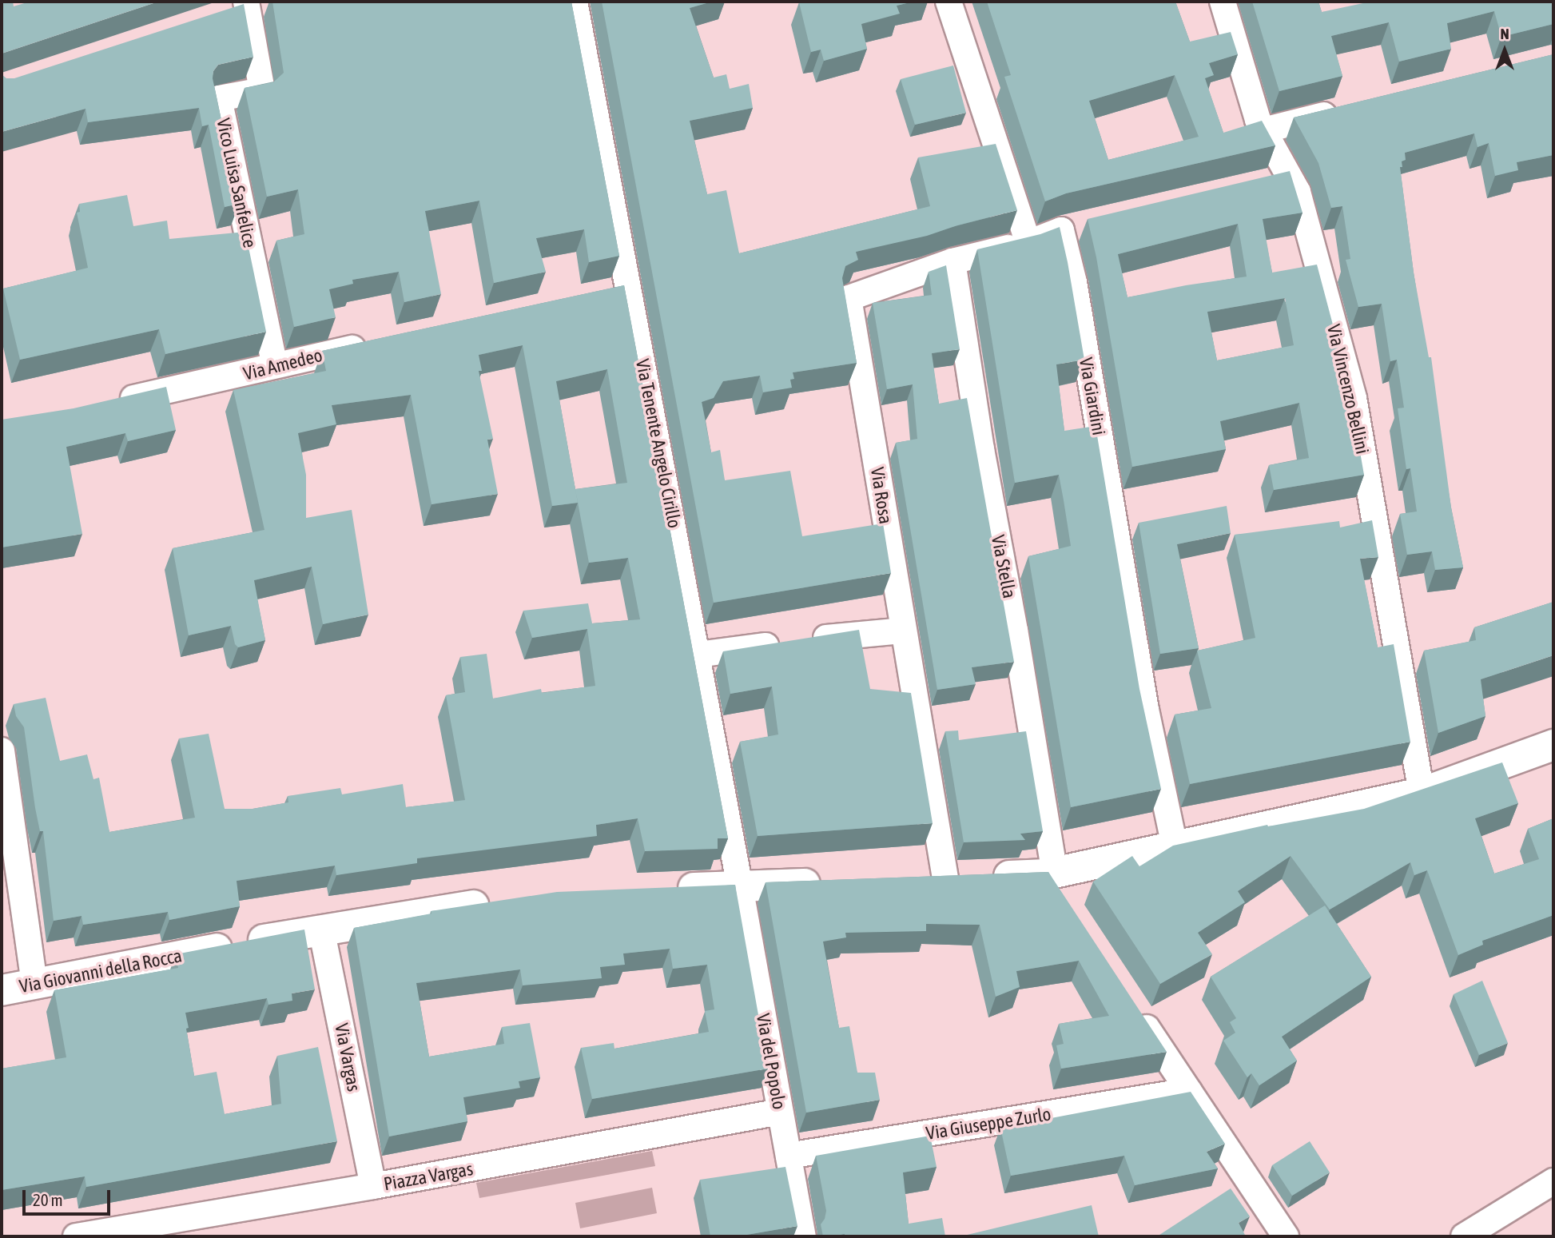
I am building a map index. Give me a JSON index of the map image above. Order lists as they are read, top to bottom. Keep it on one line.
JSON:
{"streets":{"street":["Vico Luisa Sanfelice","Via Amedeo","Via Vincenzo Bellini","Via Giardini","Via Tenente Angelo Cirillo","Via Rosa","Via Stella","Via Giovanni della Rocca","Via Vargas","Via del Popolo","Via Giuseppe Zurlo","Piazza Vargas"]},"crossings":[["Vico Luisa Sanfelice","Via Amedeo"],["Via Tenente Angelo Cirillo","Via del Popolo"],["Via Rosa","Via Stella"],["Via Giovanni della Rocca","Via Vargas"],["Via Vargas","Piazza Vargas"],["Via del Popolo","Via Giuseppe Zurlo"],["Via del Popolo","Piazza Vargas"]],"scale_bar":"20 m","north":"top"}
